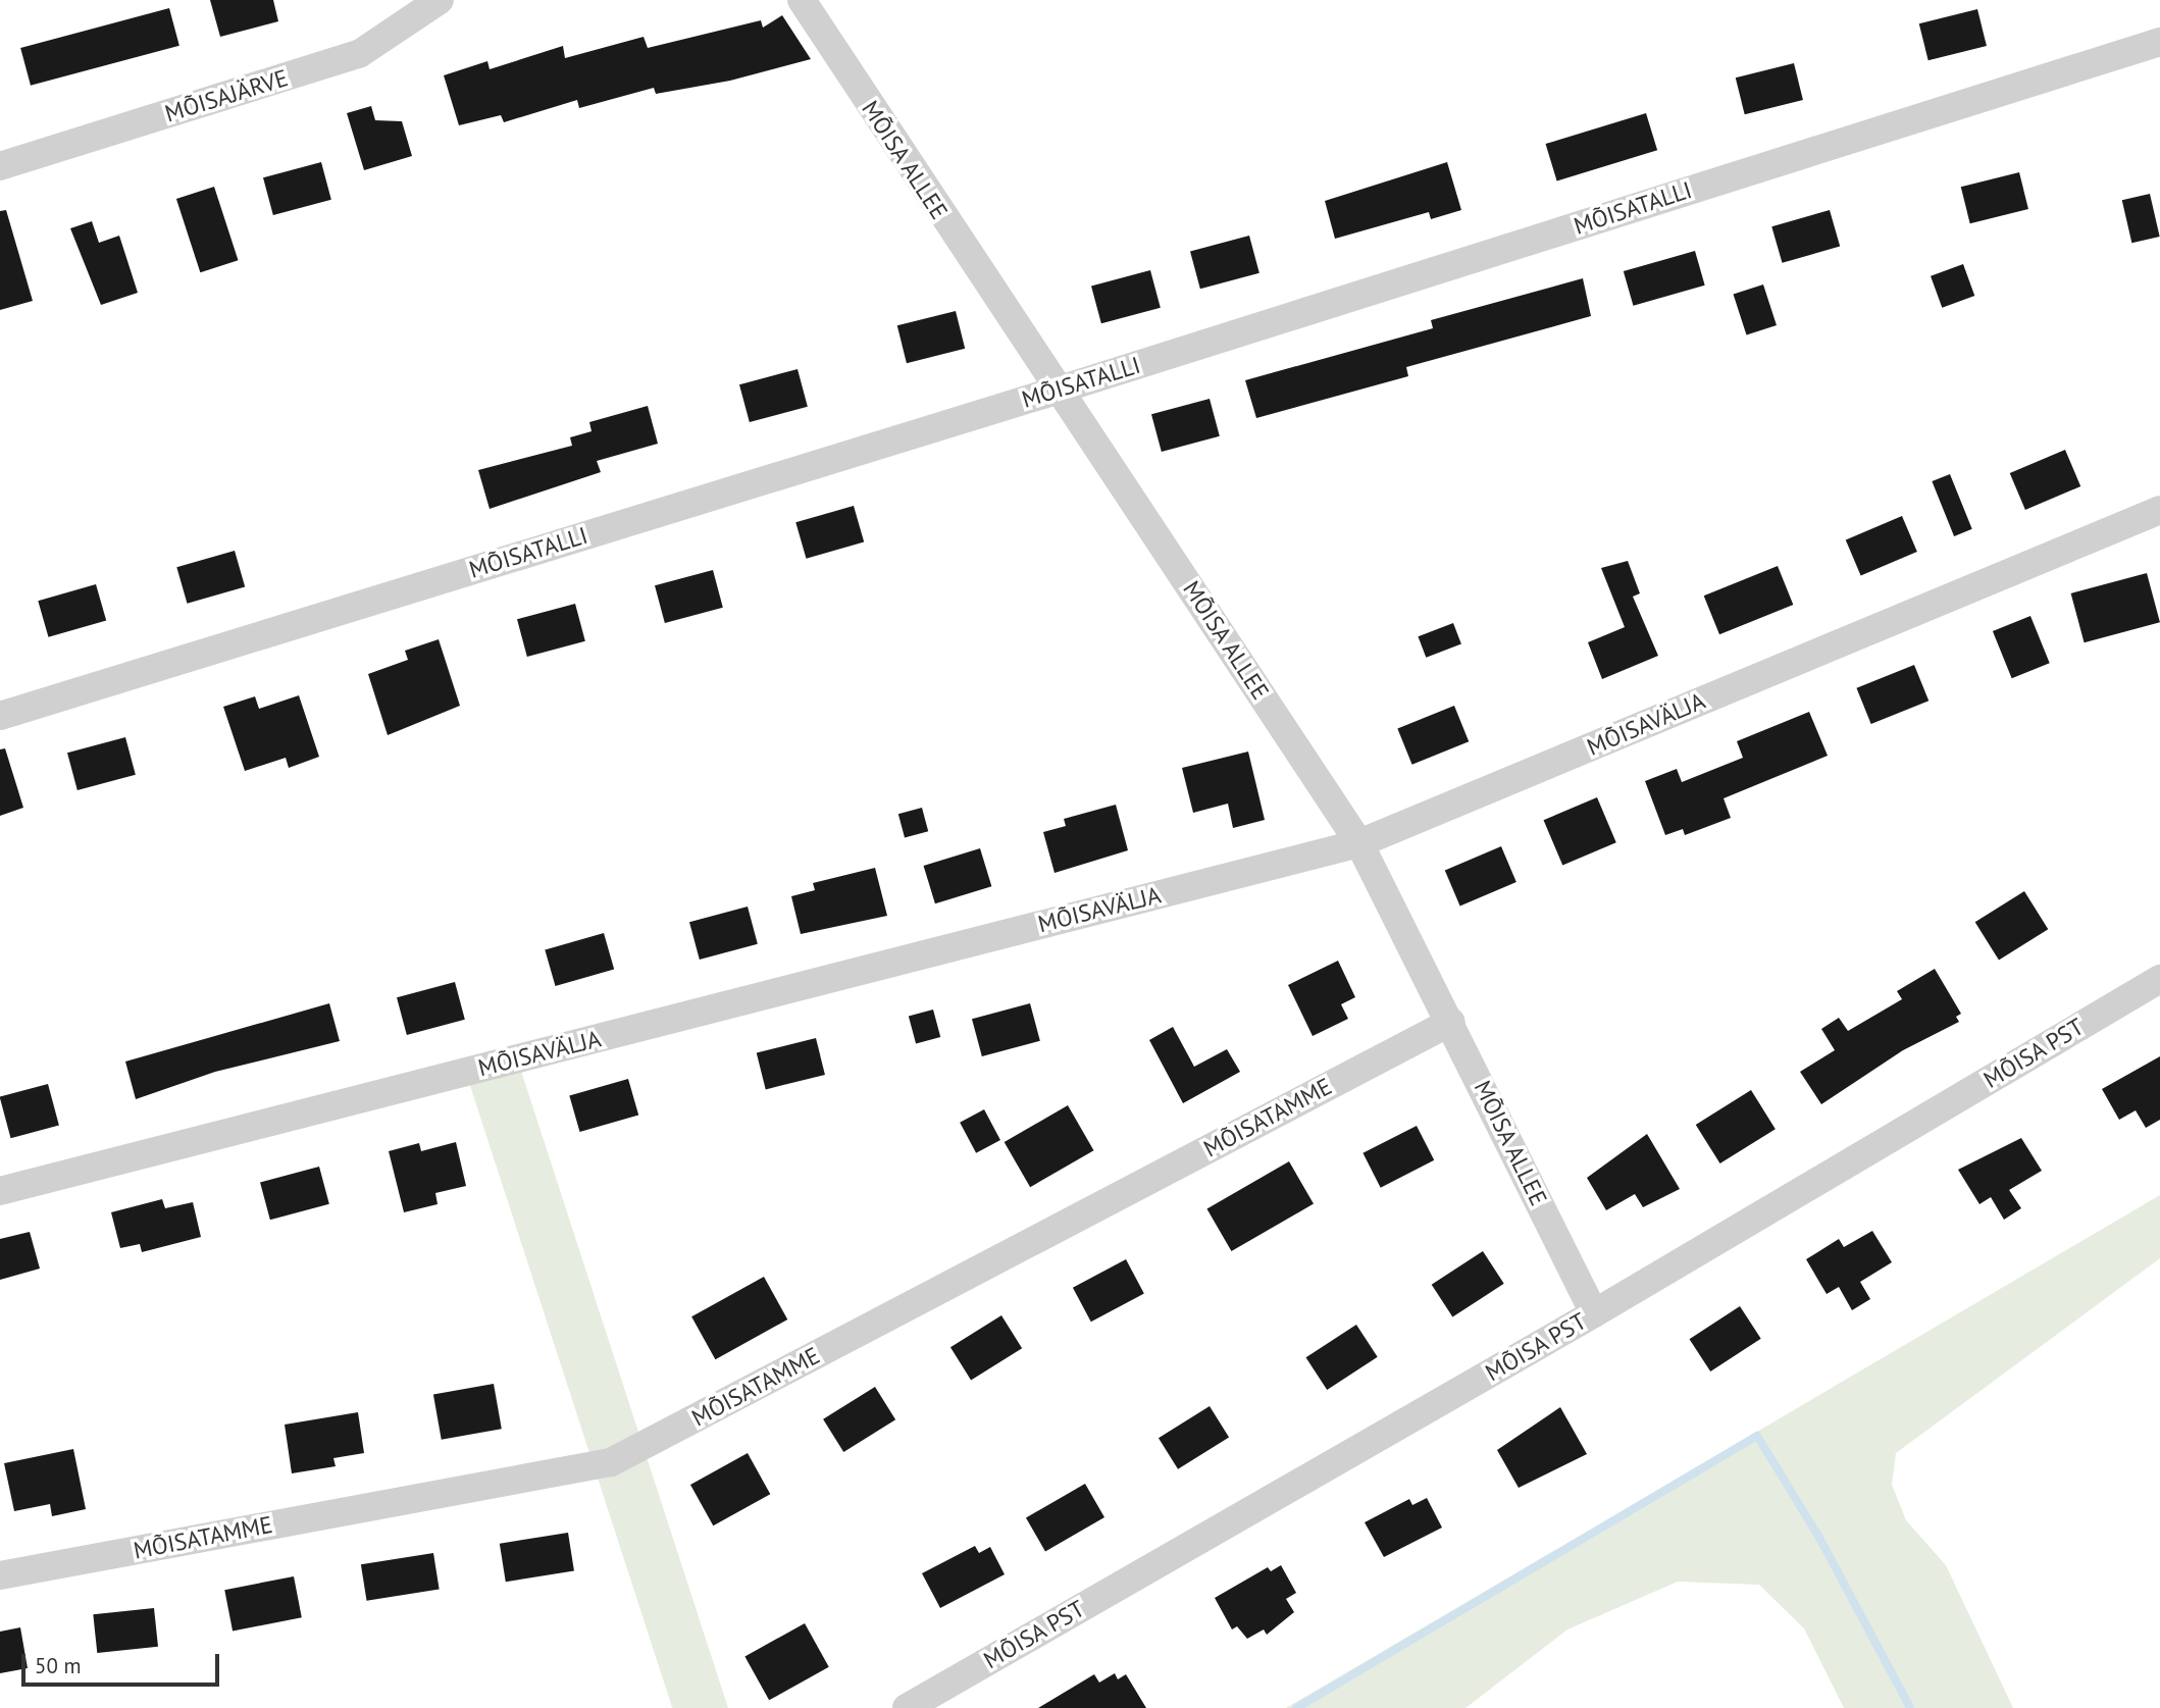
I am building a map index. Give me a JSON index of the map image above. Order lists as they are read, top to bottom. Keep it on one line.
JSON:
{"streets":{"street":["MÕISAJÄRVE","MÕISA ALLEE","MÕISATALLI","MÕISAVÄLJA","MÕISA PST","MÕISATAMME"]},"crossings":[["MÕISA ALLEE","MÕISATALLI"],["MÕISA ALLEE","MÕISAVÄLJA"],["MÕISA ALLEE","MÕISA PST"],["MÕISA ALLEE","MÕISATAMME"]],"scale_bar":"50 m"}
